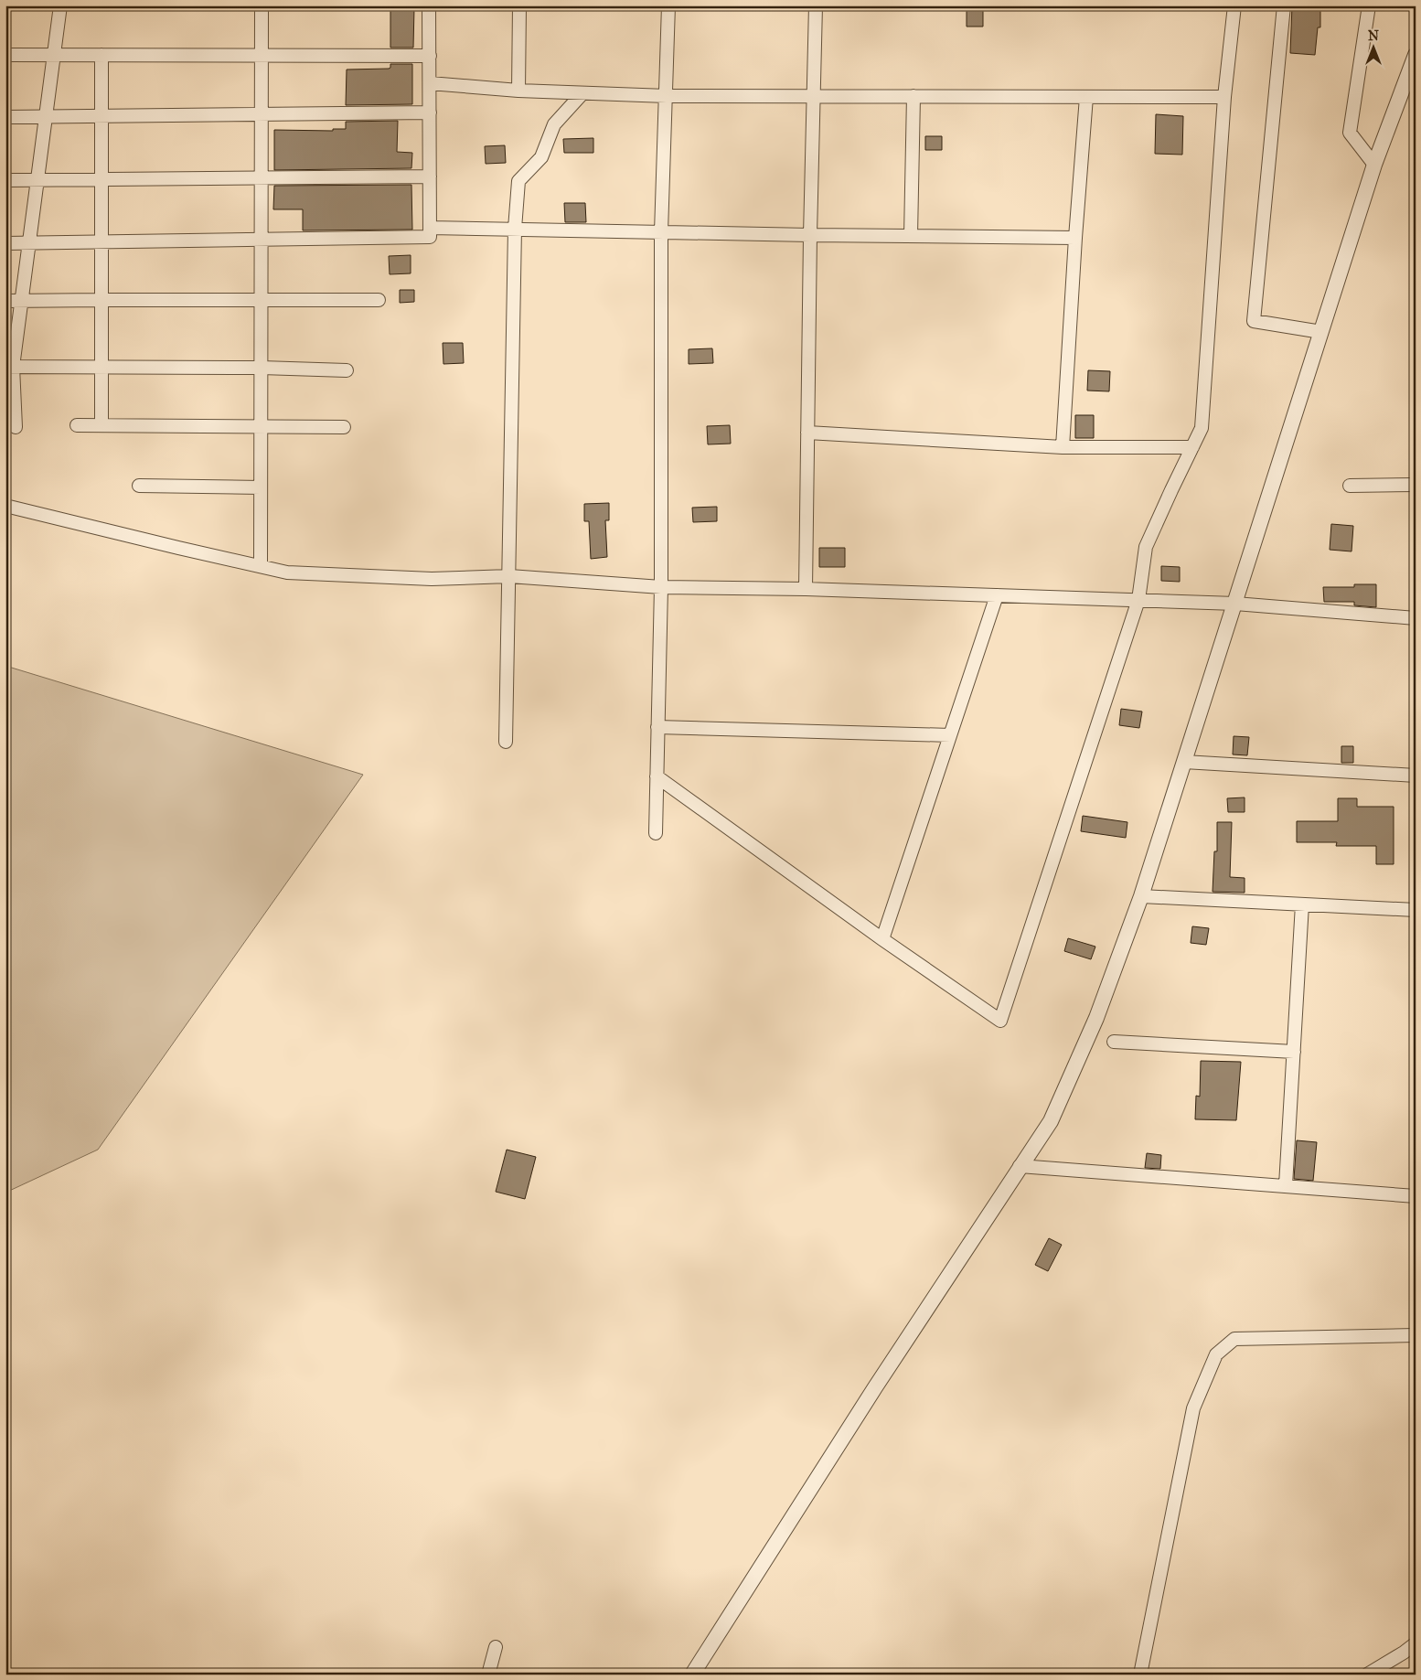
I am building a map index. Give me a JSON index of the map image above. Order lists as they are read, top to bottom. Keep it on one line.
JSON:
{"north":"top"}
